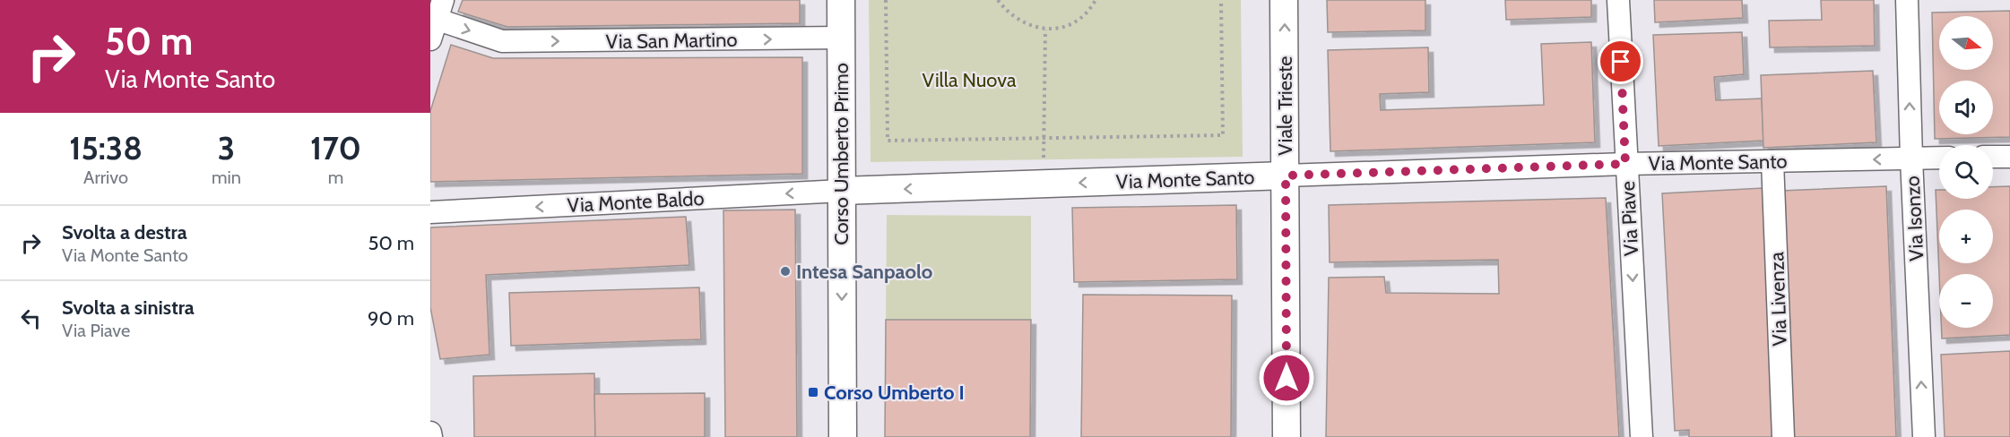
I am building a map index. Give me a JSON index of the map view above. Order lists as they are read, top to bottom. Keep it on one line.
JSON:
{"streets":{"street":["Via San Martino","Viale Trieste","Corso Umberto Primo","Via Monte Santo","Via Monte Baldo","Via Piave","Via Isonzo","Via Livenza"]},"crossings":[["Via San Martino","Corso Umberto Primo"],["Viale Trieste","Via Monte Santo"],["Corso Umberto Primo","Via Monte Santo"],["Corso Umberto Primo","Via Monte Baldo"],["Via Monte Santo","Via Monte Baldo"],["Via Monte Santo","Via Piave"],["Via Monte Santo","Via Isonzo"],["Via Monte Santo","Via Livenza"]],"one_way":["Via San Martino","Viale Trieste","Corso Umberto Primo","Via Monte Santo","Via Monte Baldo","Via Piave","Via Isonzo"],"parks":["Villa Nuova"],"places":{"other":["Intesa Sanpaolo"],"transit":["Corso Umberto I"]},"north":"right","page":{"turn":["50 m","Via Monte Santo"],"map_buttons":["+","−"],"eta":["15:38","Arrivo","3","min","170","m"],"list":[{"name":"Svolta a destra","note":"Via Monte Santo","value":"50 m"},{"name":"Svolta a sinistra","note":"Via Piave","value":"90 m"}]}}
